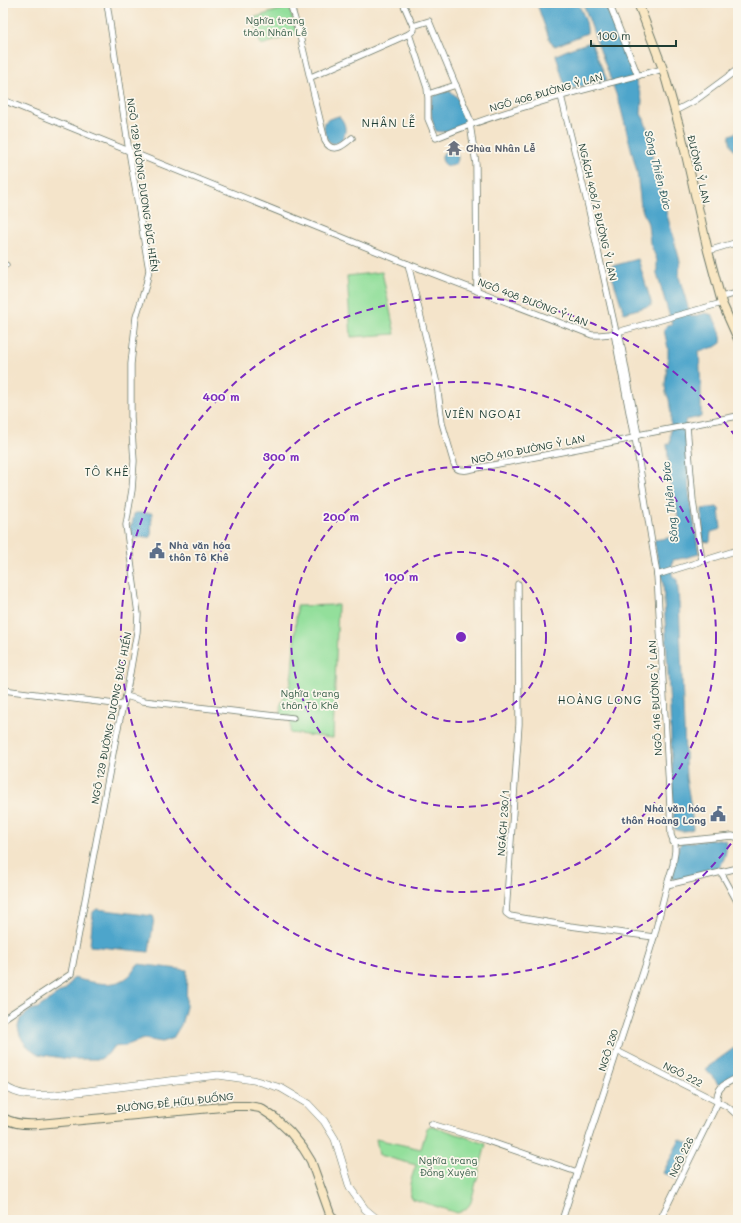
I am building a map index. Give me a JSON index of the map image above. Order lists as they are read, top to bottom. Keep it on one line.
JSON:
{"streets":{"main road":["ĐƯỜNG Ỷ LAN","ĐƯỜNG ĐÊ HỮU ĐUỐNG"],"street":["NGÕ 406 ĐƯỜNG Ỷ LAN","NGÕ 129 ĐƯỜNG DƯƠNG ĐỨC HIỀN","NGÁCH 408/2 ĐƯỜNG Ỷ LAN","NGÕ 408 ĐƯỜNG Ỷ LAN","NGÕ 410 ĐƯỜNG Ỷ LAN","NGÕ 416 ĐƯỜNG Ỷ LAN","NGÁCH 230/1","NGÕ 230","NGÕ 222","NGÕ 226"]},"crossings":[["NGÕ 406 ĐƯỜNG Ỷ LAN","ĐƯỜNG Ỷ LAN"],["NGÕ 406 ĐƯỜNG Ỷ LAN","NGÁCH 408/2 ĐƯỜNG Ỷ LAN"],["ĐƯỜNG Ỷ LAN","NGÕ 408 ĐƯỜNG Ỷ LAN"],["NGÕ 129 ĐƯỜNG DƯƠNG ĐỨC HIỀN","NGÕ 408 ĐƯỜNG Ỷ LAN"],["NGÁCH 408/2 ĐƯỜNG Ỷ LAN","NGÕ 408 ĐƯỜNG Ỷ LAN"],["NGÁCH 408/2 ĐƯỜNG Ỷ LAN","NGÕ 416 ĐƯỜNG Ỷ LAN"],["NGÕ 408 ĐƯỜNG Ỷ LAN","NGÕ 410 ĐƯỜNG Ỷ LAN"],["NGÕ 410 ĐƯỜNG Ỷ LAN","NGÕ 416 ĐƯỜNG Ỷ LAN"],["NGÕ 416 ĐƯỜNG Ỷ LAN","NGÕ 230"],["NGÁCH 230/1","NGÕ 230"],["NGÕ 230","NGÕ 222"],["NGÕ 222","NGÕ 226"]],"districts":["NHÂN LỄ","VIÊN NGOẠI","TÔ KHÊ","HOÀNG LONG"],"water":["Sông Thiên Đức"],"parks":["Nghĩa trang thôn Nhân Lễ","Nghĩa trang thôn Tô Khê","Nghĩa trang Đổng Xuyên"],"places":{"temple":["Chùa Nhân Lễ"],"public building":["Nhà văn hóa thôn Tô Khê","Nhà văn hóa thôn Hoàng Long"]},"scale_bar":"100 m","rings":["400 m","300 m","200 m","100 m"]}
